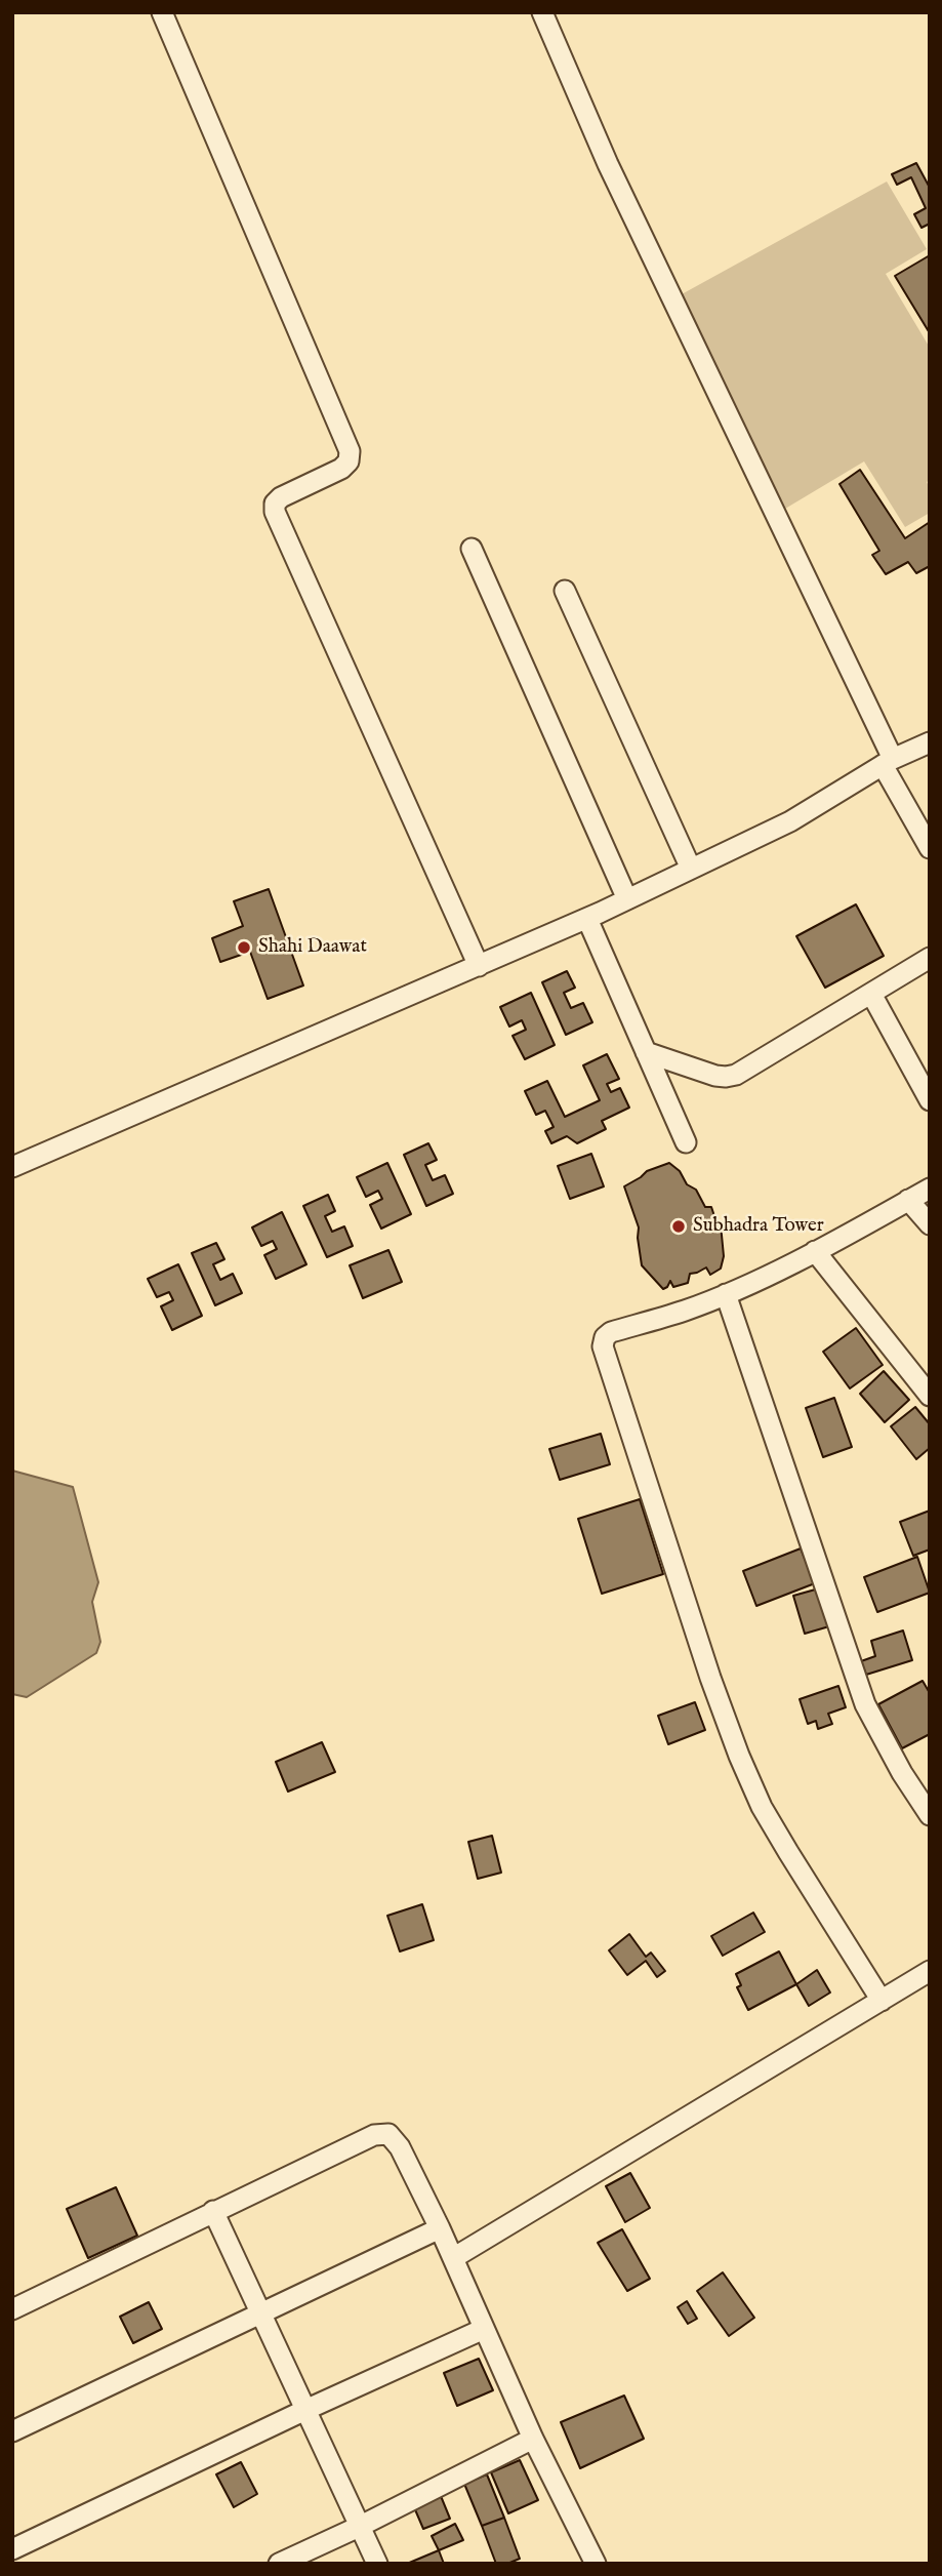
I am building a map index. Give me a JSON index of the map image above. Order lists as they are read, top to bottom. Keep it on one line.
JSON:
{"places":["Shahi Daawat","Subhadra Tower"]}
